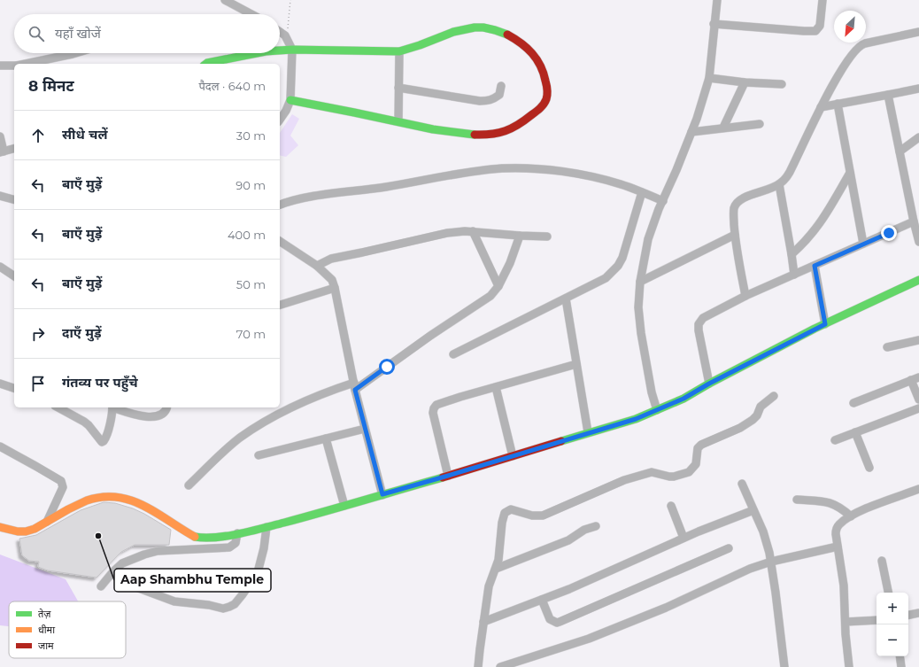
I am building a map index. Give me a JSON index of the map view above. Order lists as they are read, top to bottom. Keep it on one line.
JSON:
{"places":["Aap Shambhu Temple"],"legend":["तेज़","धीमा","जाम"],"north":"bottom left","page":{"search":"यहाँ खोजें","heading":["8 मिनट","पैदल · 640 m"],"list":[["सीधे चलें","30 m"],["बाएँ मुड़ें","90 m"],["बाएँ मुड़ें","400 m"],["बाएँ मुड़ें","50 m"],["दाएँ मुड़ें","70 m"],"गंतव्य पर पहुँचे"],"map_buttons":["+","−"]}}
